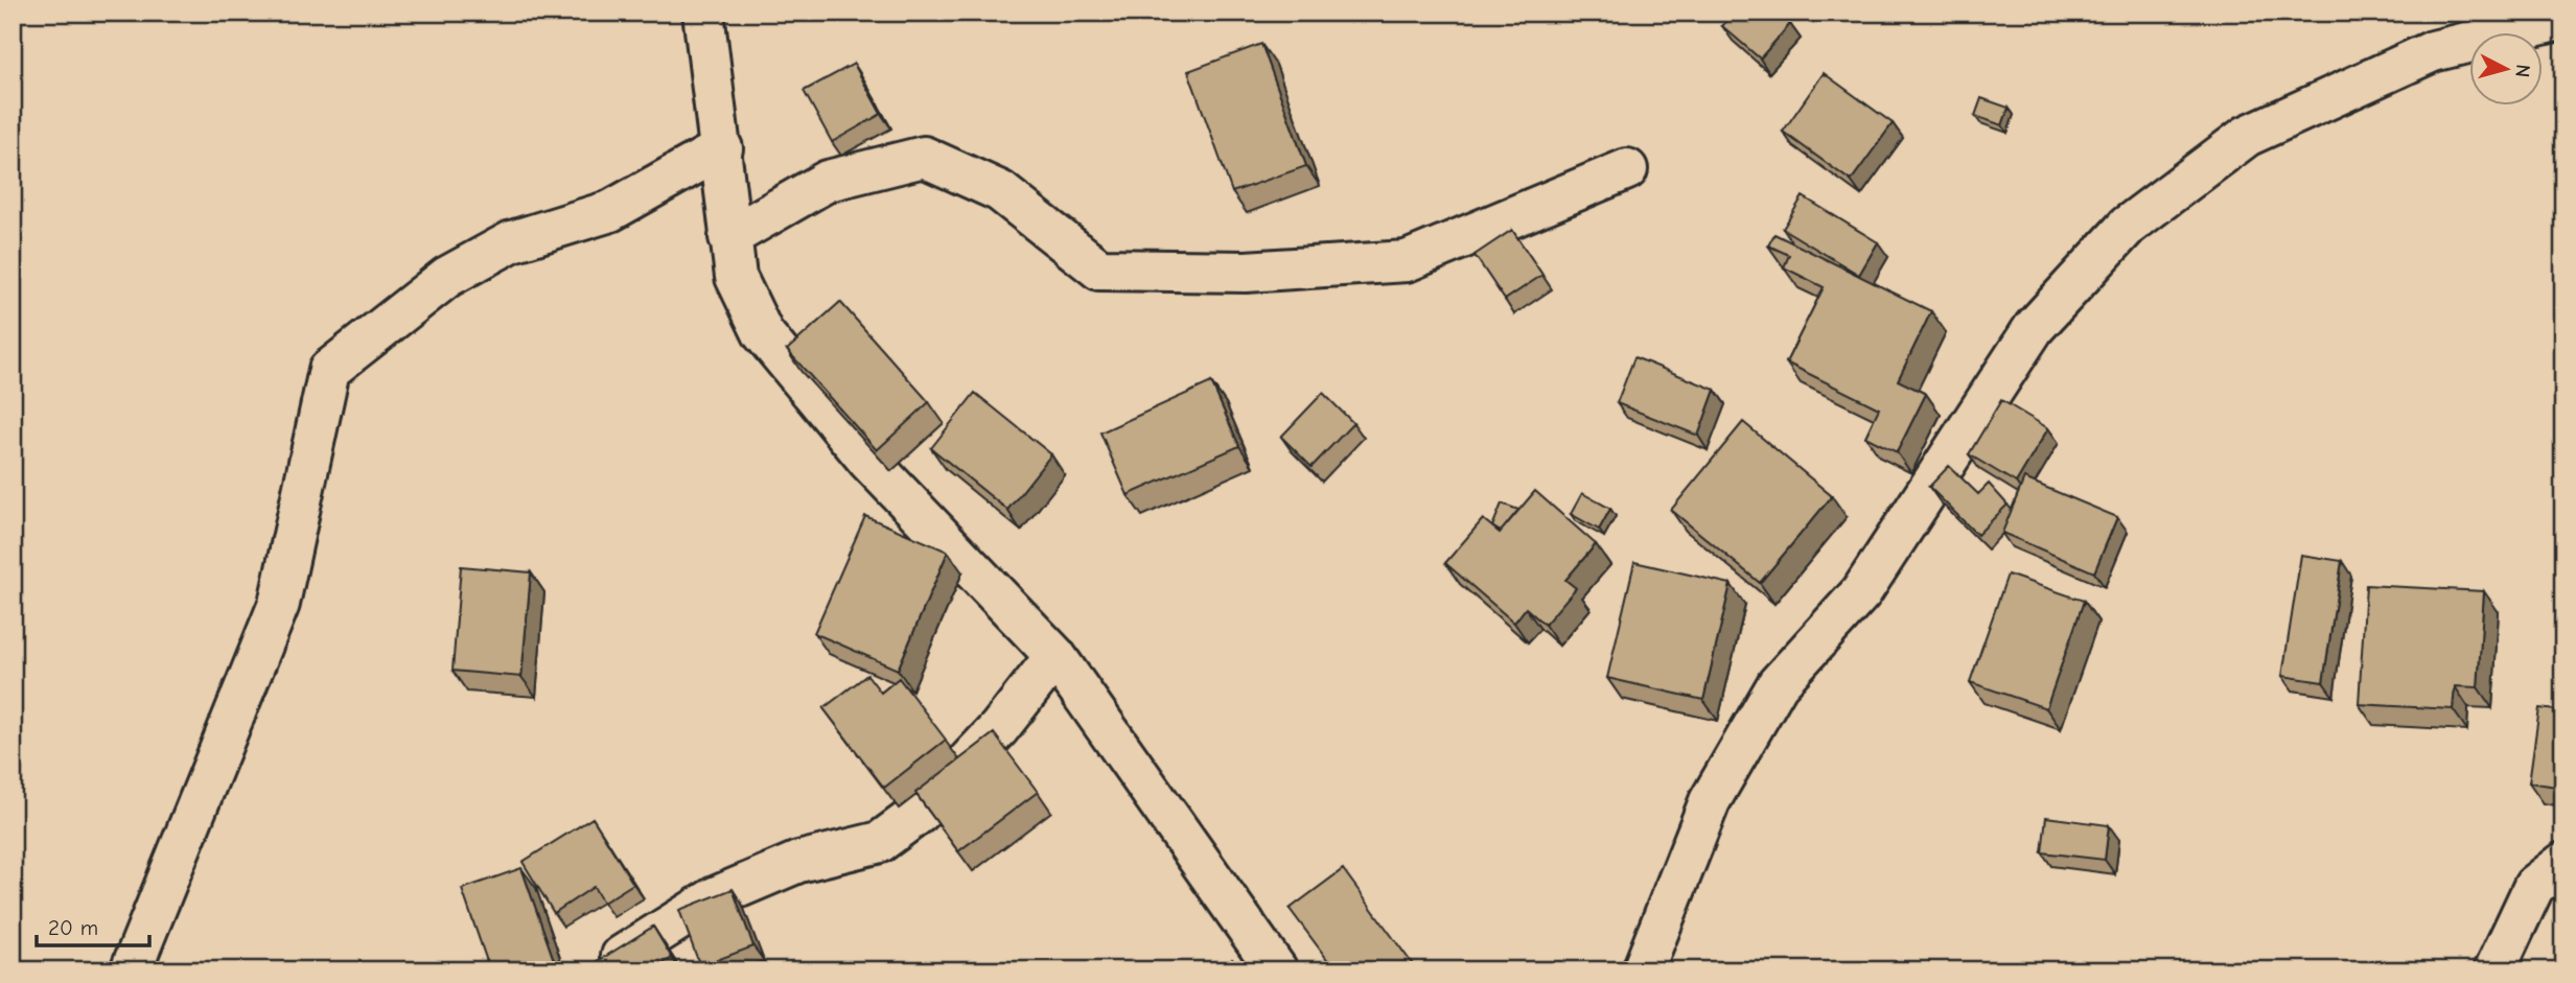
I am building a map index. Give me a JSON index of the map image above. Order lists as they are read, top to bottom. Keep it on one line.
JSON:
{"scale_bar":"20 m","north":"right"}
